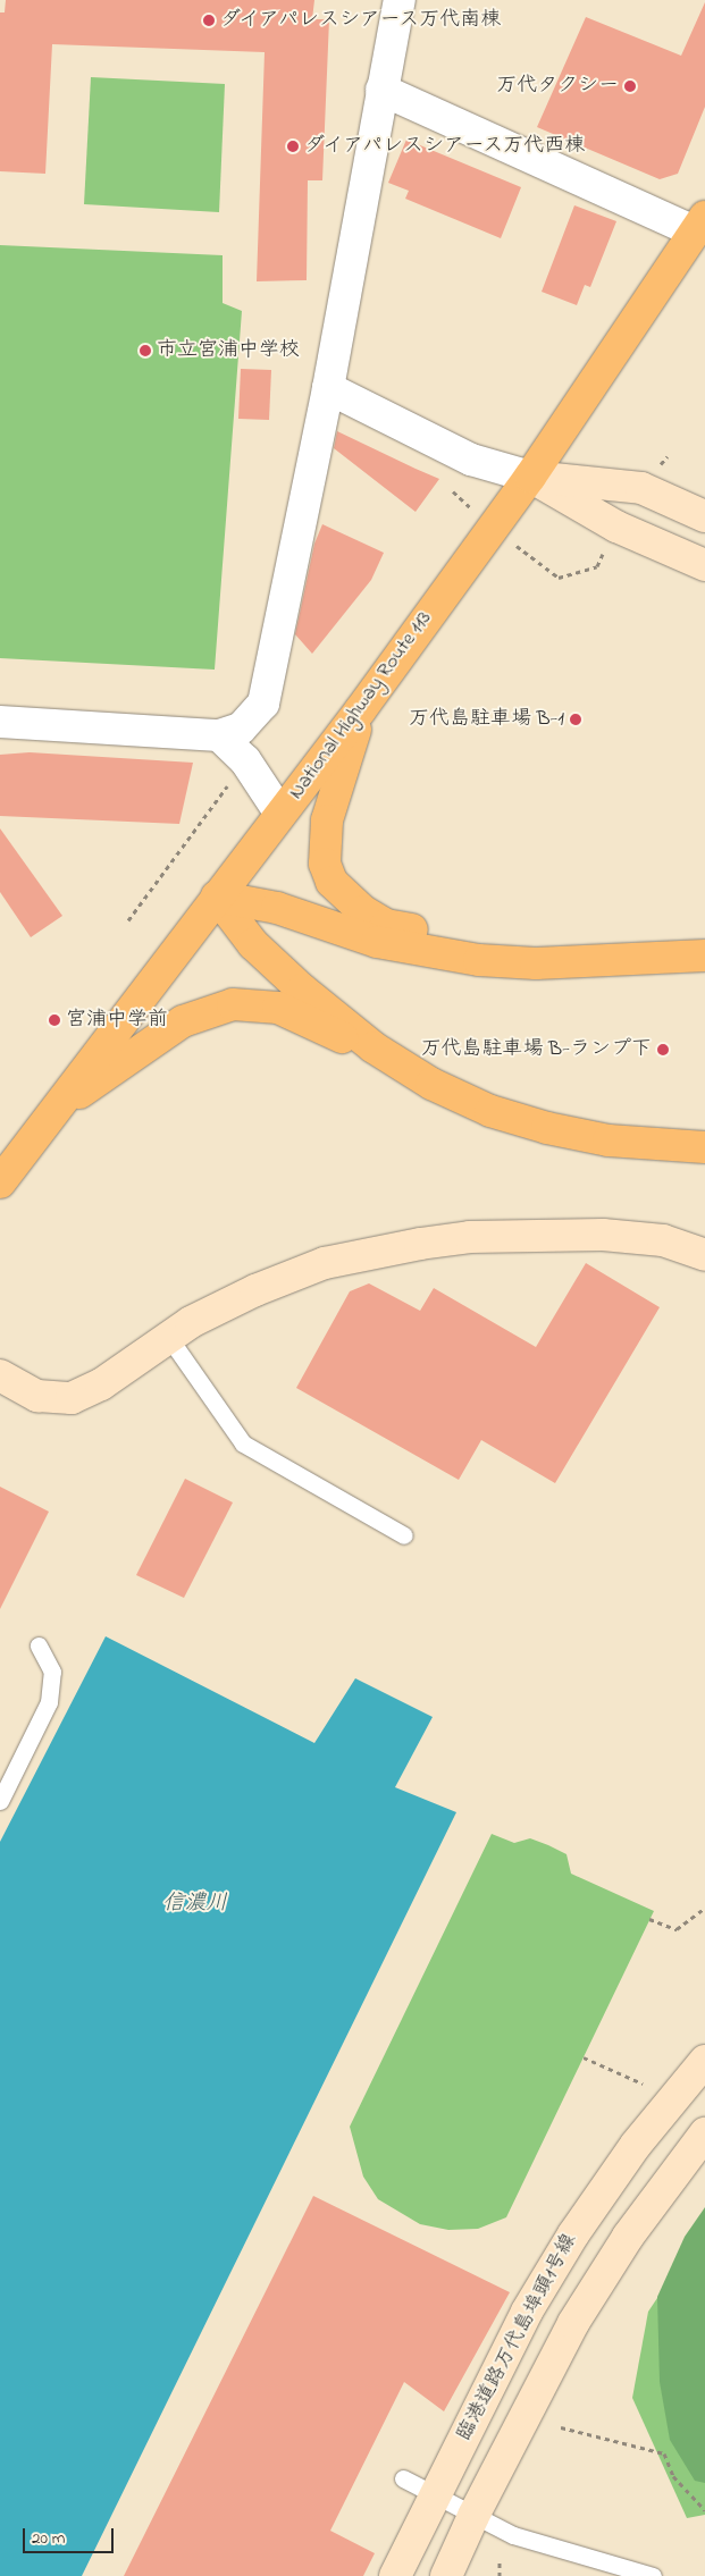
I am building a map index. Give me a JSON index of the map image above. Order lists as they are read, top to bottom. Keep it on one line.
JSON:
{"streets":{"highway":["National Highway Route 113"],"street":["臨港道路万代島埠頭1号線"]},"water":["信濃川"],"places":["ダイアパレスシアース万代南棟","万代タクシー","ダイアパレスシアース万代西棟","市立宮浦中学校","万代島駐車場 B-1","宮浦中学前","万代島駐車場 B-ランプ下"],"scale_bar":"20 m"}
